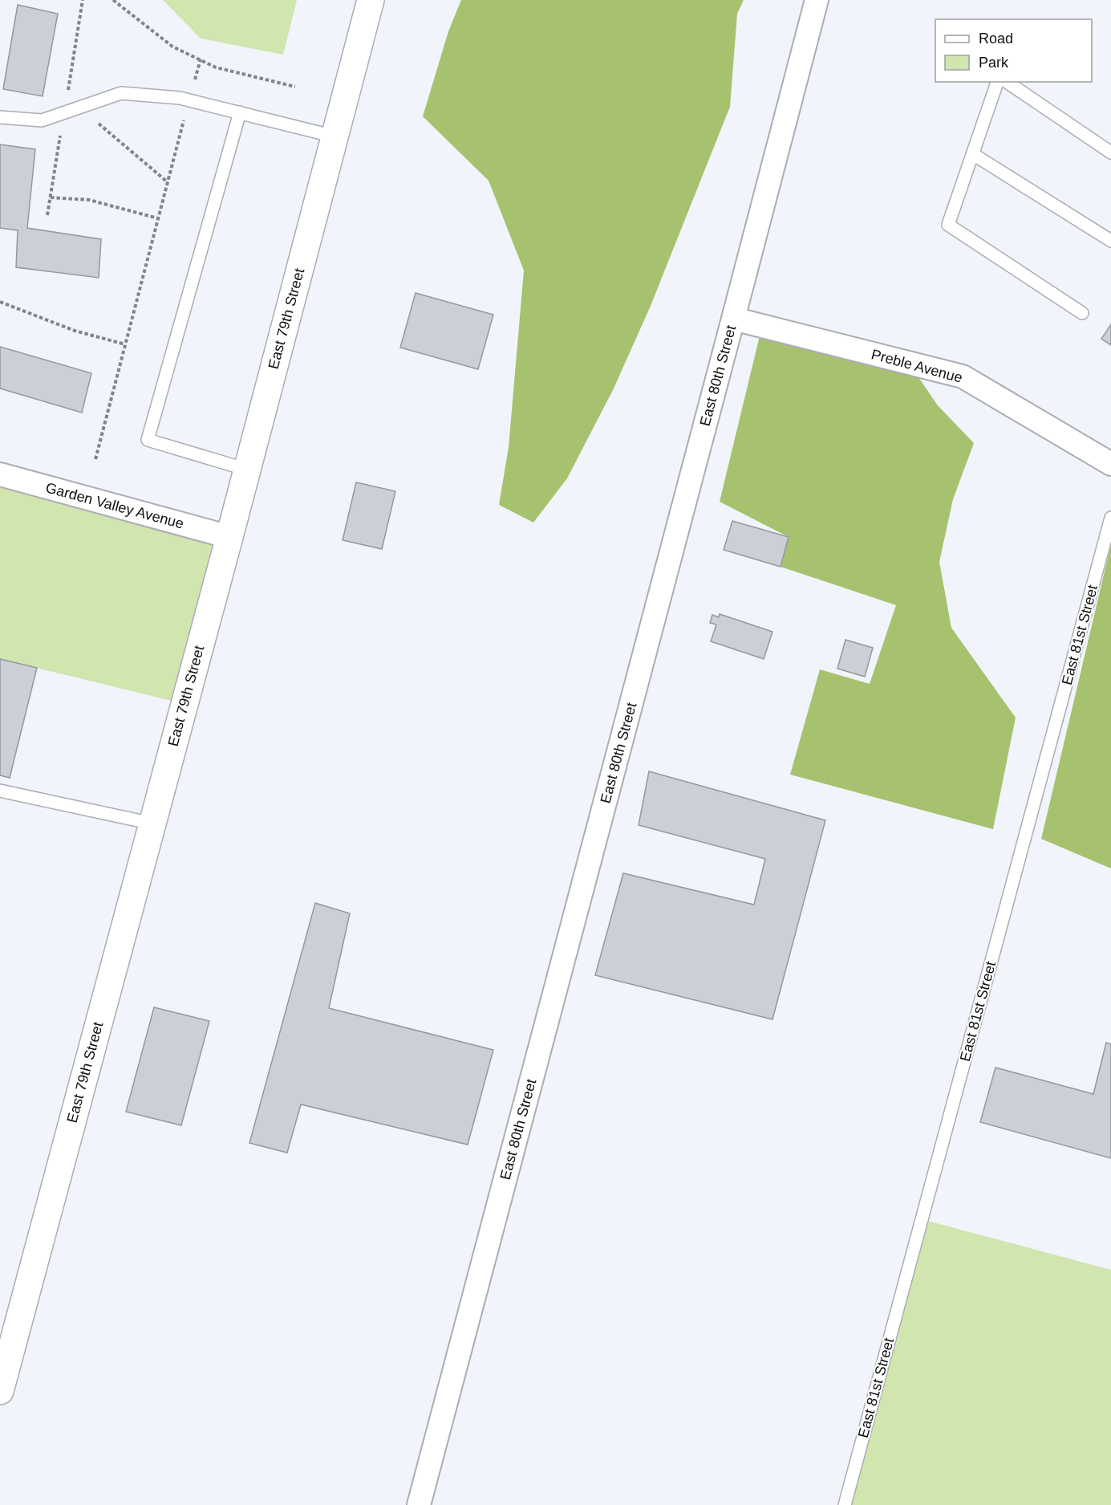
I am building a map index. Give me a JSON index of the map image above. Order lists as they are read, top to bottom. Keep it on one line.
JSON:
{"streets":{"main road":["East 79th Street"],"street":["Preble Avenue","East 80th Street","Garden Valley Avenue"],"lane":["East 81st Street"]},"crossings":[["East 79th Street","Garden Valley Avenue"],["Preble Avenue","East 80th Street"]],"legend":["Road","Park"]}
